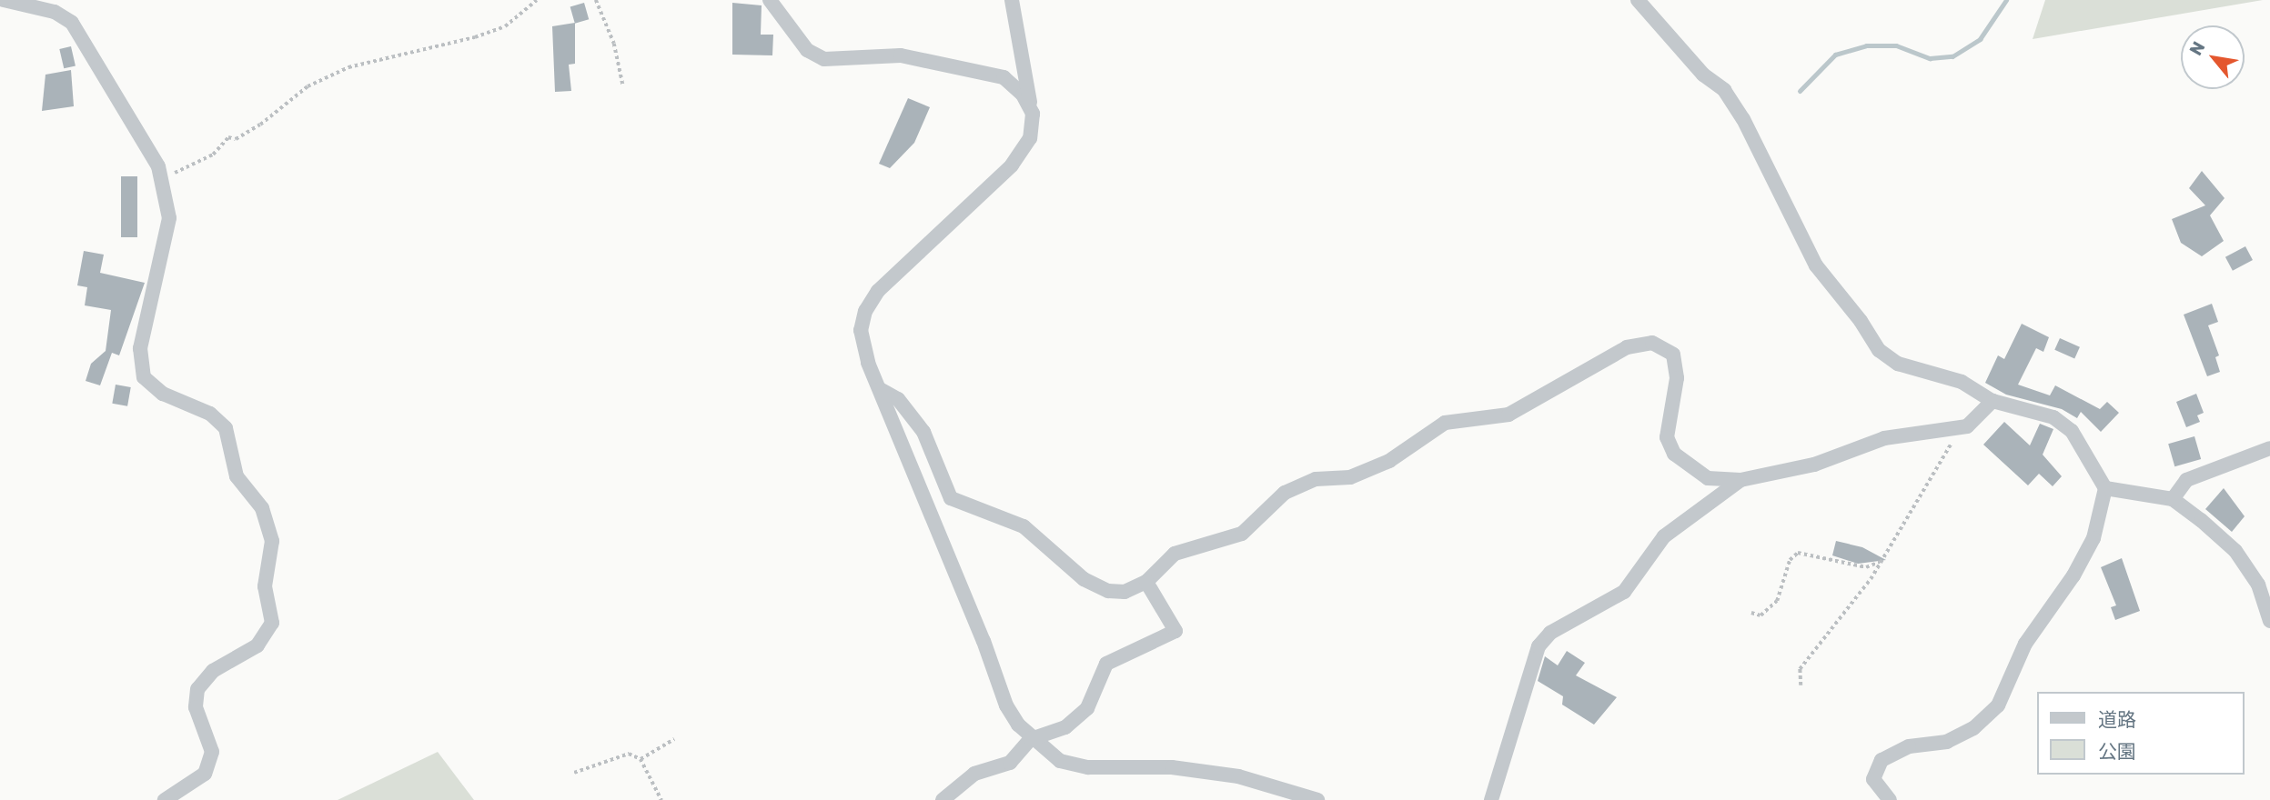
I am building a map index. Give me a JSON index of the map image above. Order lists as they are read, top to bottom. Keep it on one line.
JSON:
{"legend":["道路","公園"],"north":"top left"}
